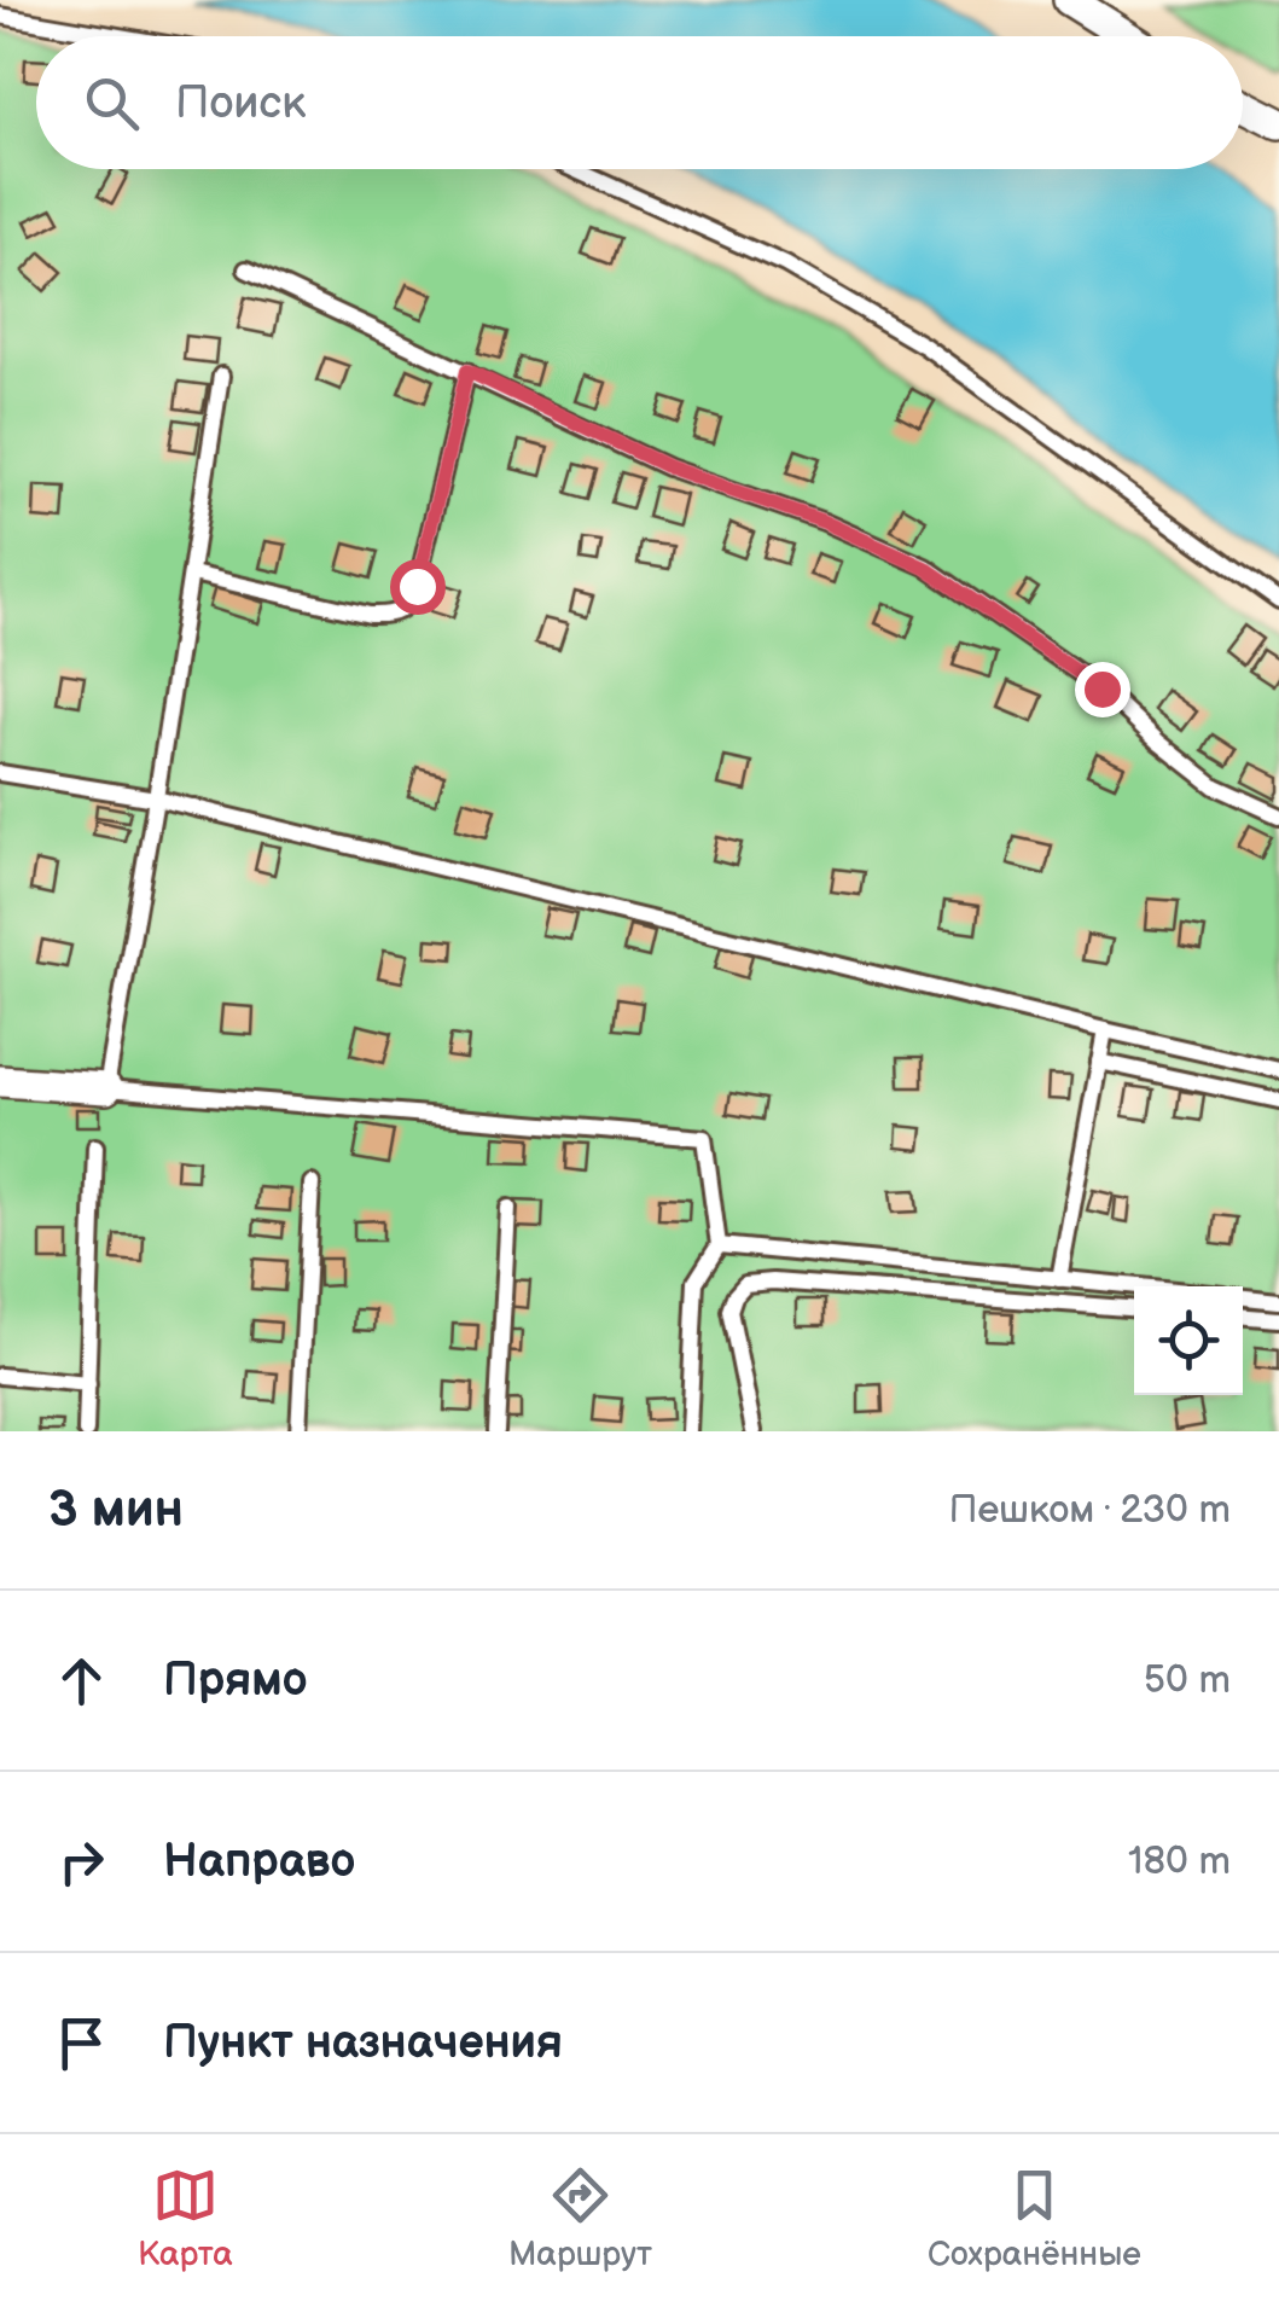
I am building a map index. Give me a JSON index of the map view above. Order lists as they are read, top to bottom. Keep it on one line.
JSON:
{"page":{"search":"Поиск","heading":["3 мин","Пешком · 230 m"],"list":[["Прямо","50 m"],["Направо","180 m"],"Пункт назначения"],"nav":["Карта","Маршрут","Сохранённые"]}}
